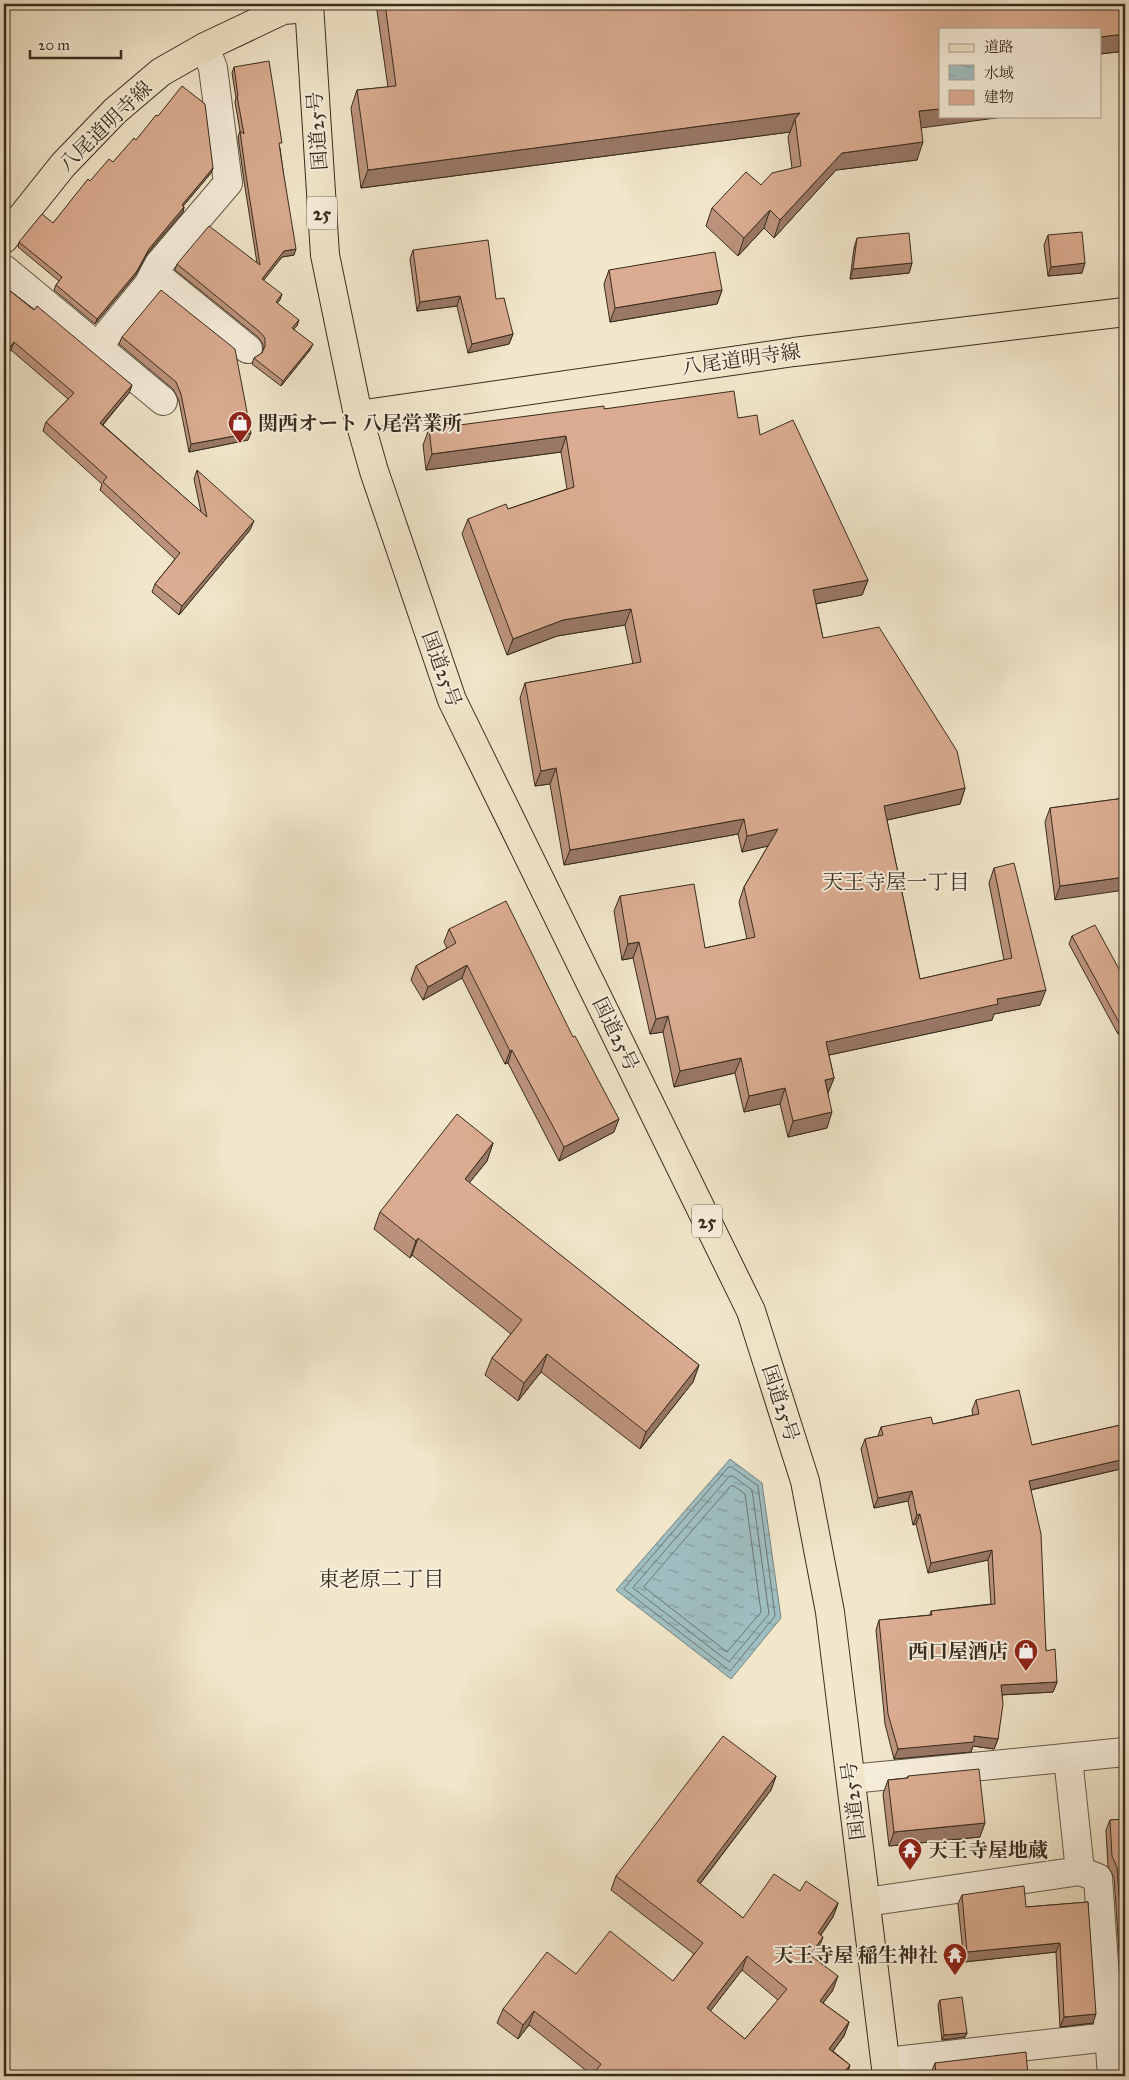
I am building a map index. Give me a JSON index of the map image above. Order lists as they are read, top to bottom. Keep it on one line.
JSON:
{"streets":{"main road":["八尾道明寺線","国道25号","25"]},"crossings":[["八尾道明寺線","国道25号"]],"districts":["天王寺屋一丁目","東老原二丁目"],"places":{"shop":["関西オート 八尾営業所","西口屋酒店"],"temple":["天王寺屋地蔵","天王寺屋 稲生神社"]},"legend":["道路","水域","建物"],"scale_bar":"20 m"}
